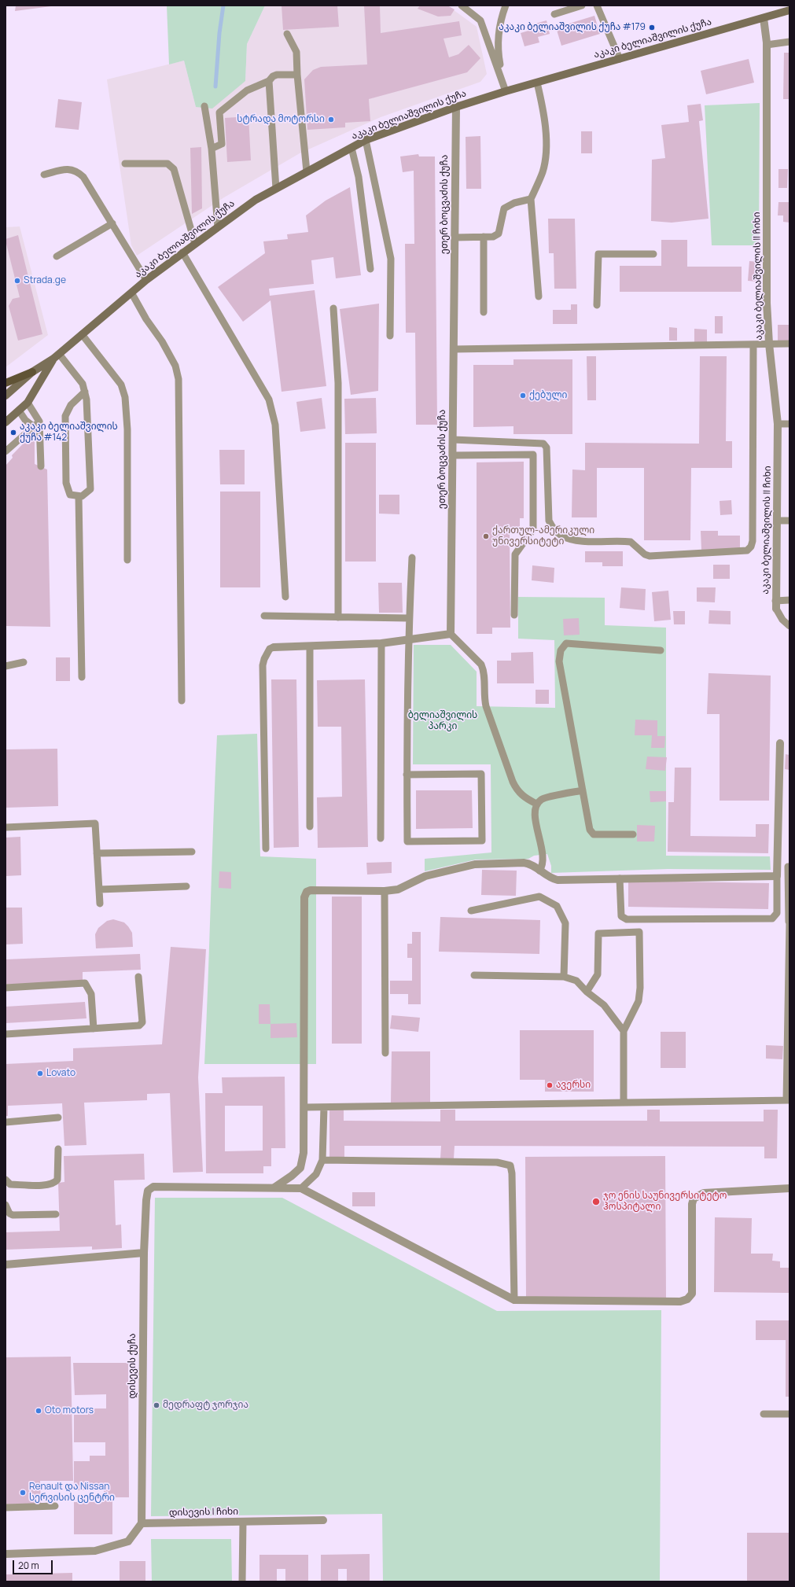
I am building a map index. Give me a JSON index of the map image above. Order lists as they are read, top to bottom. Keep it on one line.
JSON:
{"streets":{"main road":["აკაკი ბელიაშვილის ქუჩა"],"street":["ეთერ ბოცვაძის ქუჩა","აკაკი ბელიაშვილის II ჩიხი","დისევის ქუჩა","დისევის I ჩიხი"]},"crossings":[["აკაკი ბელიაშვილის ქუჩა","ეთერ ბოცვაძის ქუჩა"],["აკაკი ბელიაშვილის ქუჩა","აკაკი ბელიაშვილის II ჩიხი"],["დისევის ქუჩა","დისევის I ჩიხი"]],"parks":["ბელიაშვილის პარკი"],"places":["აკაკი ბელიაშვილის ქუჩა #179","სტრადა მოტორსი","Strada.ge","ქებული","აკაკი ბელიაშვილის ქუჩა #142","ქართულ-ამერიკული უნივერსიტეტი","Lovato","ავერსი","ჯო ენის საუნივერსიტეტო ჰოსპიტალი","მედრაფტ ჯორჯია","Oto motors","Renault და Nissan სერვისის ცენტრი"],"scale_bar":"20 m"}
